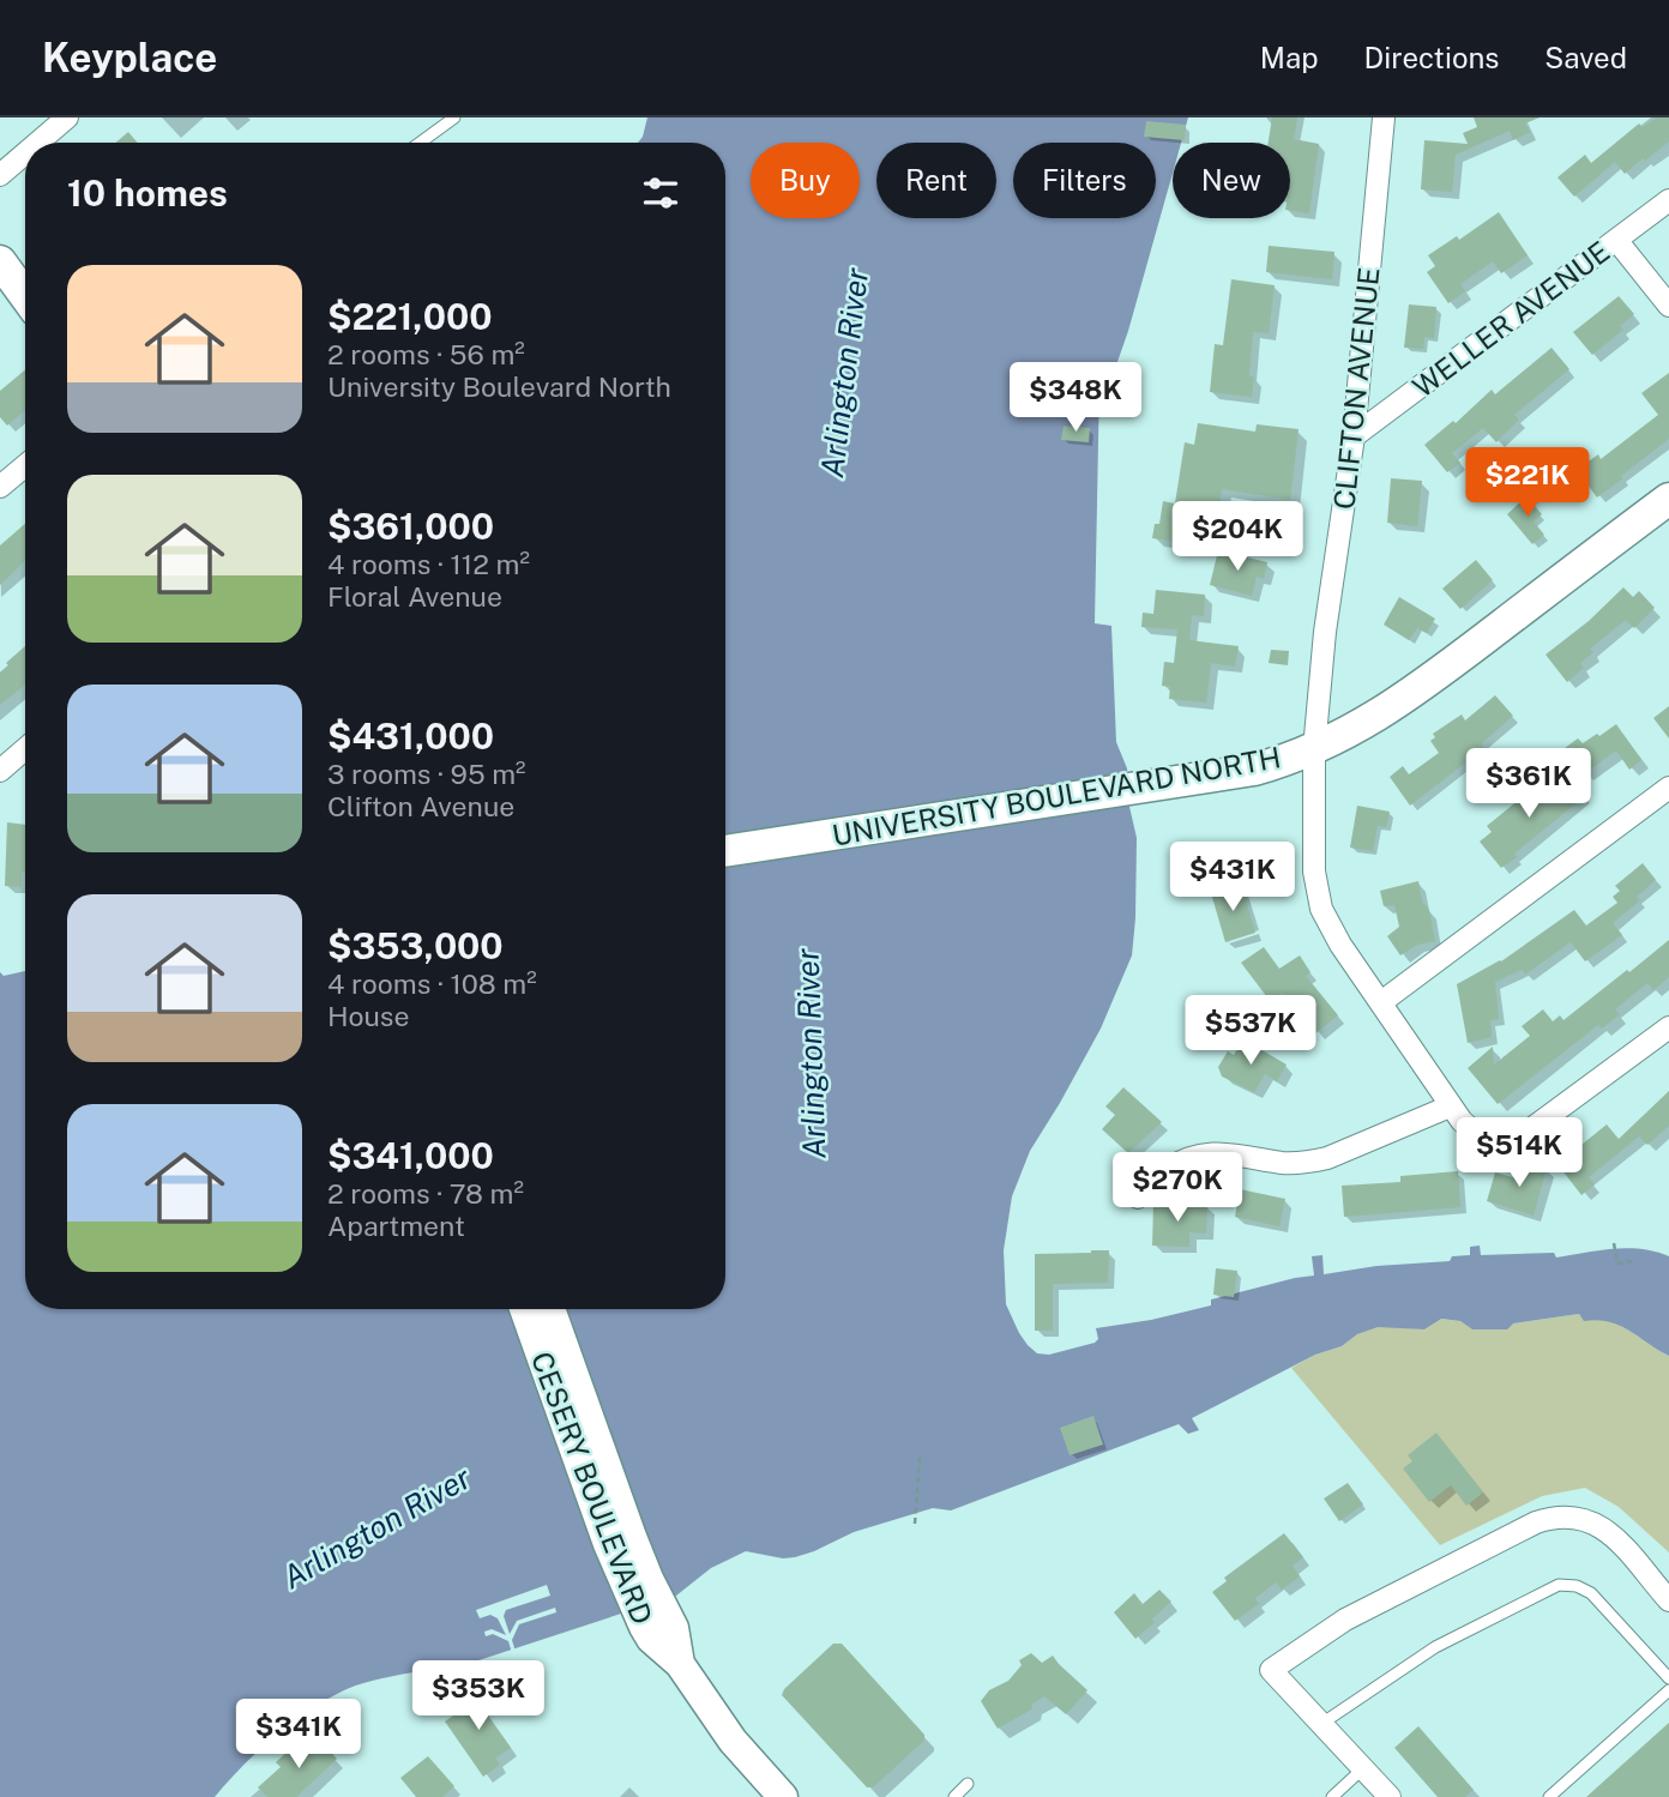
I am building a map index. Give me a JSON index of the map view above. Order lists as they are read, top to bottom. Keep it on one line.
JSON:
{"streets":{"main road":["UNIVERSITY BOULEVARD NORTH","CESERY BOULEVARD"],"street":["WELLER AVENUE","CLIFTON AVENUE"]},"crossings":[["WELLER AVENUE","CLIFTON AVENUE"],["CLIFTON AVENUE","UNIVERSITY BOULEVARD NORTH"]],"water":["Arlington River"],"page":{"header":"Keyplace","nav":["Map","Directions","Saved"],"chip":["Buy","Rent","Filters","New"],"heading":"10 homes","list":[{"name":"$221,000","note":"2 rooms · 56 m² · University Boulevard North"},{"name":"$361,000","note":"4 rooms · 112 m² · Floral Avenue"},{"name":"$431,000","note":"3 rooms · 95 m² · Clifton Avenue"},{"name":"$353,000","note":"4 rooms · 108 m² · House"},{"name":"$341,000","note":"2 rooms · 78 m² · Apartment"}],"price":["$348K","$221K","$204K","$361K","$431K","$537K","$514K","$270K","$353K","$341K"]}}
